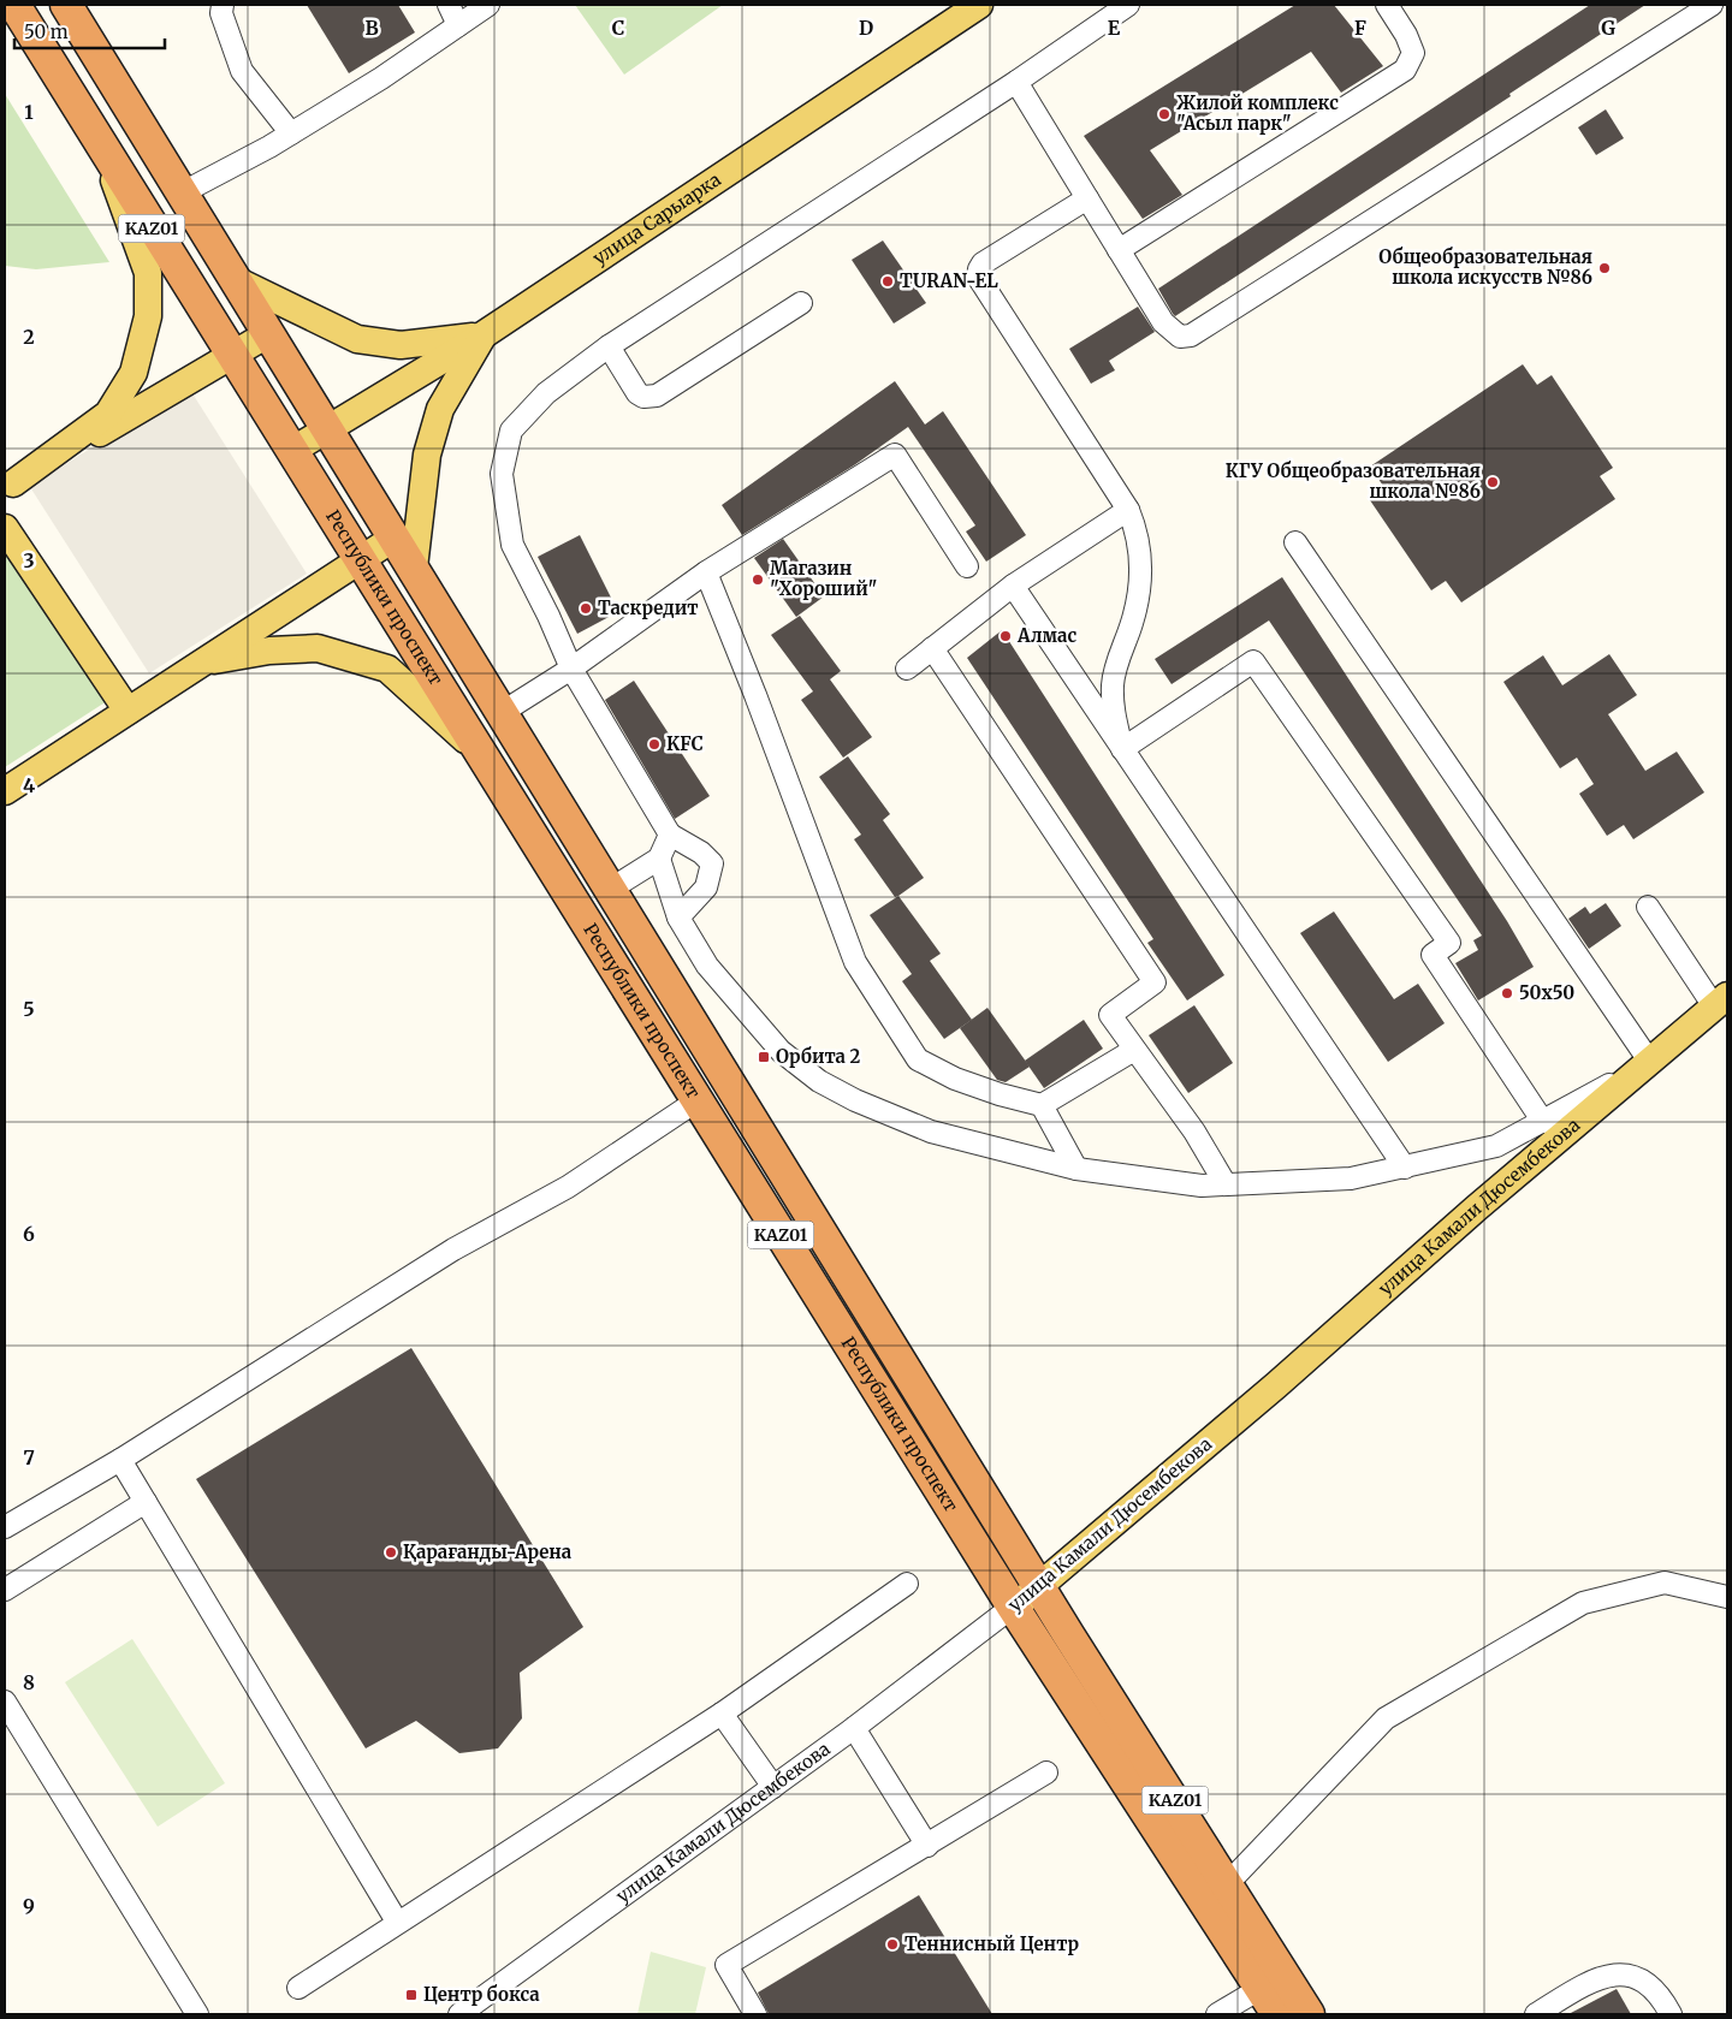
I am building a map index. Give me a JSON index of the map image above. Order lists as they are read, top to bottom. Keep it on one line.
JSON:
{"streets":{"highway":["KАZ01","Республики проспект"],"main road":["улица Сарыарка","улица Камали Дюсембекова"]},"crossings":[["улица Сарыарка","Республики проспект"],["Республики проспект","улица Камали Дюсембекова"]],"places":{"other":["Жилой комплекс \"Асыл парк\"","Общеобразовательная школа искусств №86","TURAN-EL","КГУ Общеобразовательная школа №86","Магазин \"Хороший\"","Таскредит","Алмас","KFC","50х50","Қарағанды-Арена","Теннисный Центр"],"transit":["Орбита 2","Центр бокса"]},"scale_bar":"50 m","grid":{"columns":["B","C","D","E","F","G"],"rows":["1","2","3","4","5","6","7","8","9"]}}
